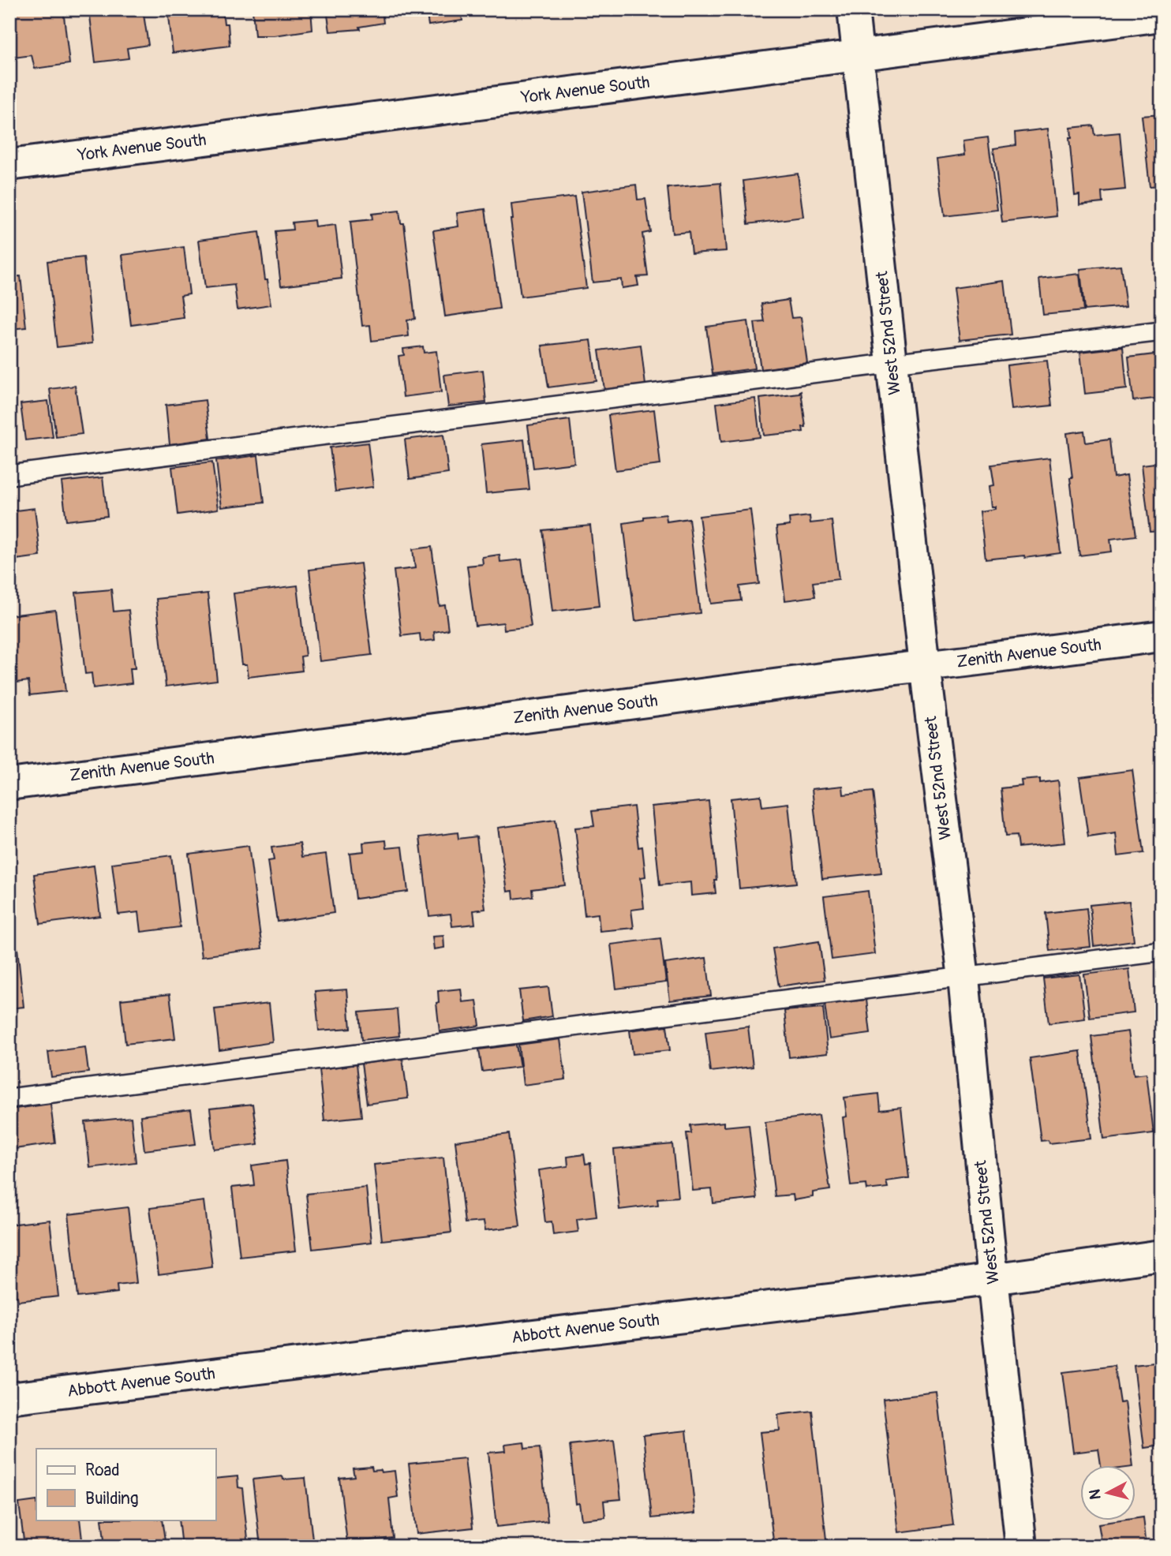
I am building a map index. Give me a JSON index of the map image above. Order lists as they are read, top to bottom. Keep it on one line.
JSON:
{"streets":{"street":["York Avenue South","West 52nd Street","Zenith Avenue South","Abbott Avenue South"]},"crossings":[["York Avenue South","West 52nd Street"],["West 52nd Street","Zenith Avenue South"],["West 52nd Street","Abbott Avenue South"]],"legend":["Road","Building"],"north":"left"}
